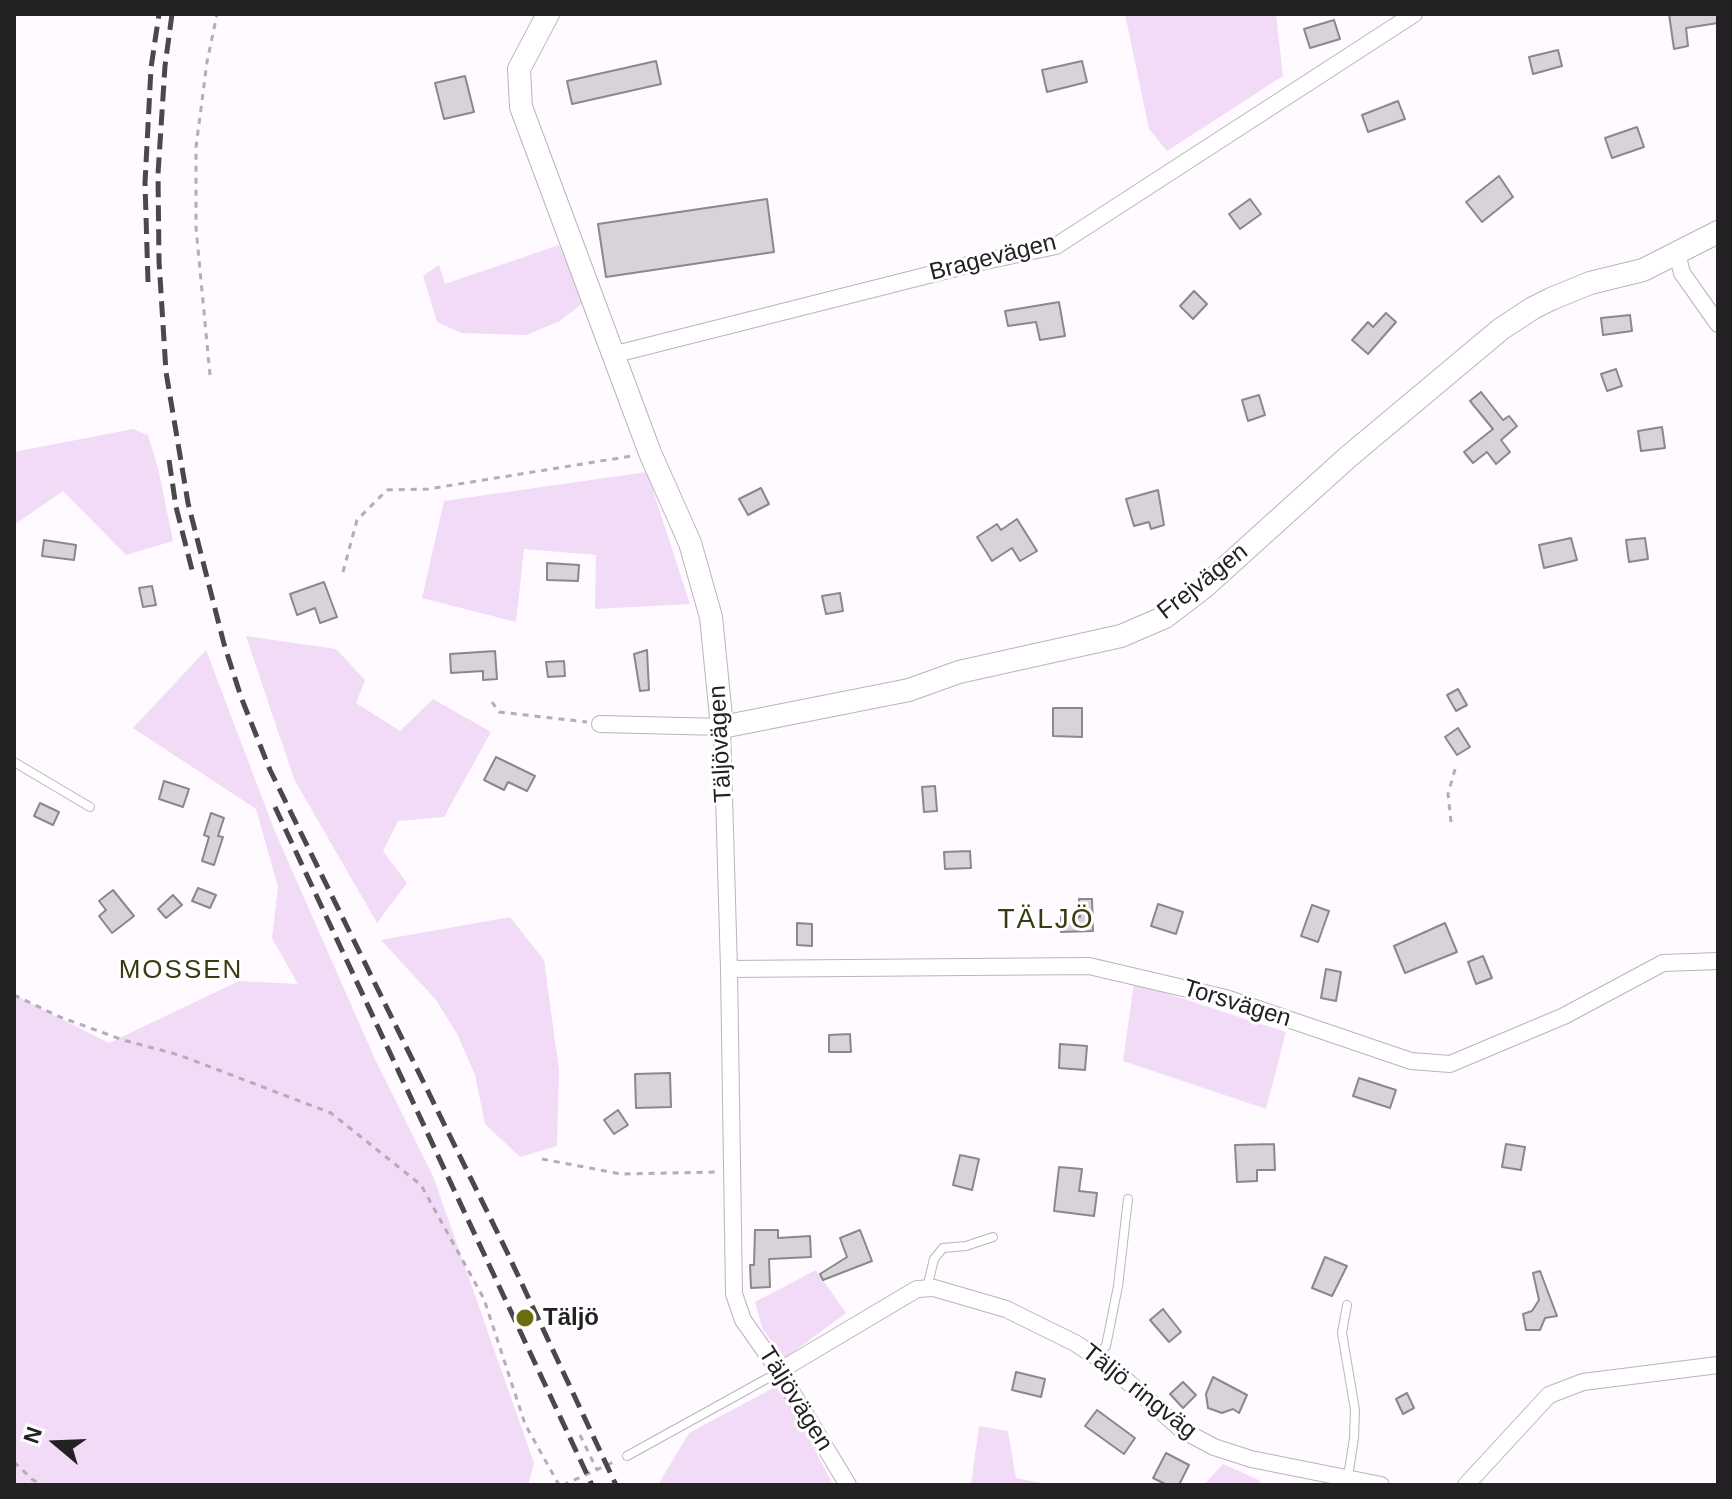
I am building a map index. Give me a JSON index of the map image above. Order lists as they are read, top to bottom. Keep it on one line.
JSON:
{"streets":{"street":["Bragevägen","Frejvägen","Täljövägen","Torsvägen","Täljö ringväg"]},"crossings":[["Bragevägen","Täljövägen"],["Frejvägen","Täljövägen"],["Täljövägen","Torsvägen"]],"districts":["TÄLJÖ","MOSSEN"],"places":["Täljö"],"north":"left"}
